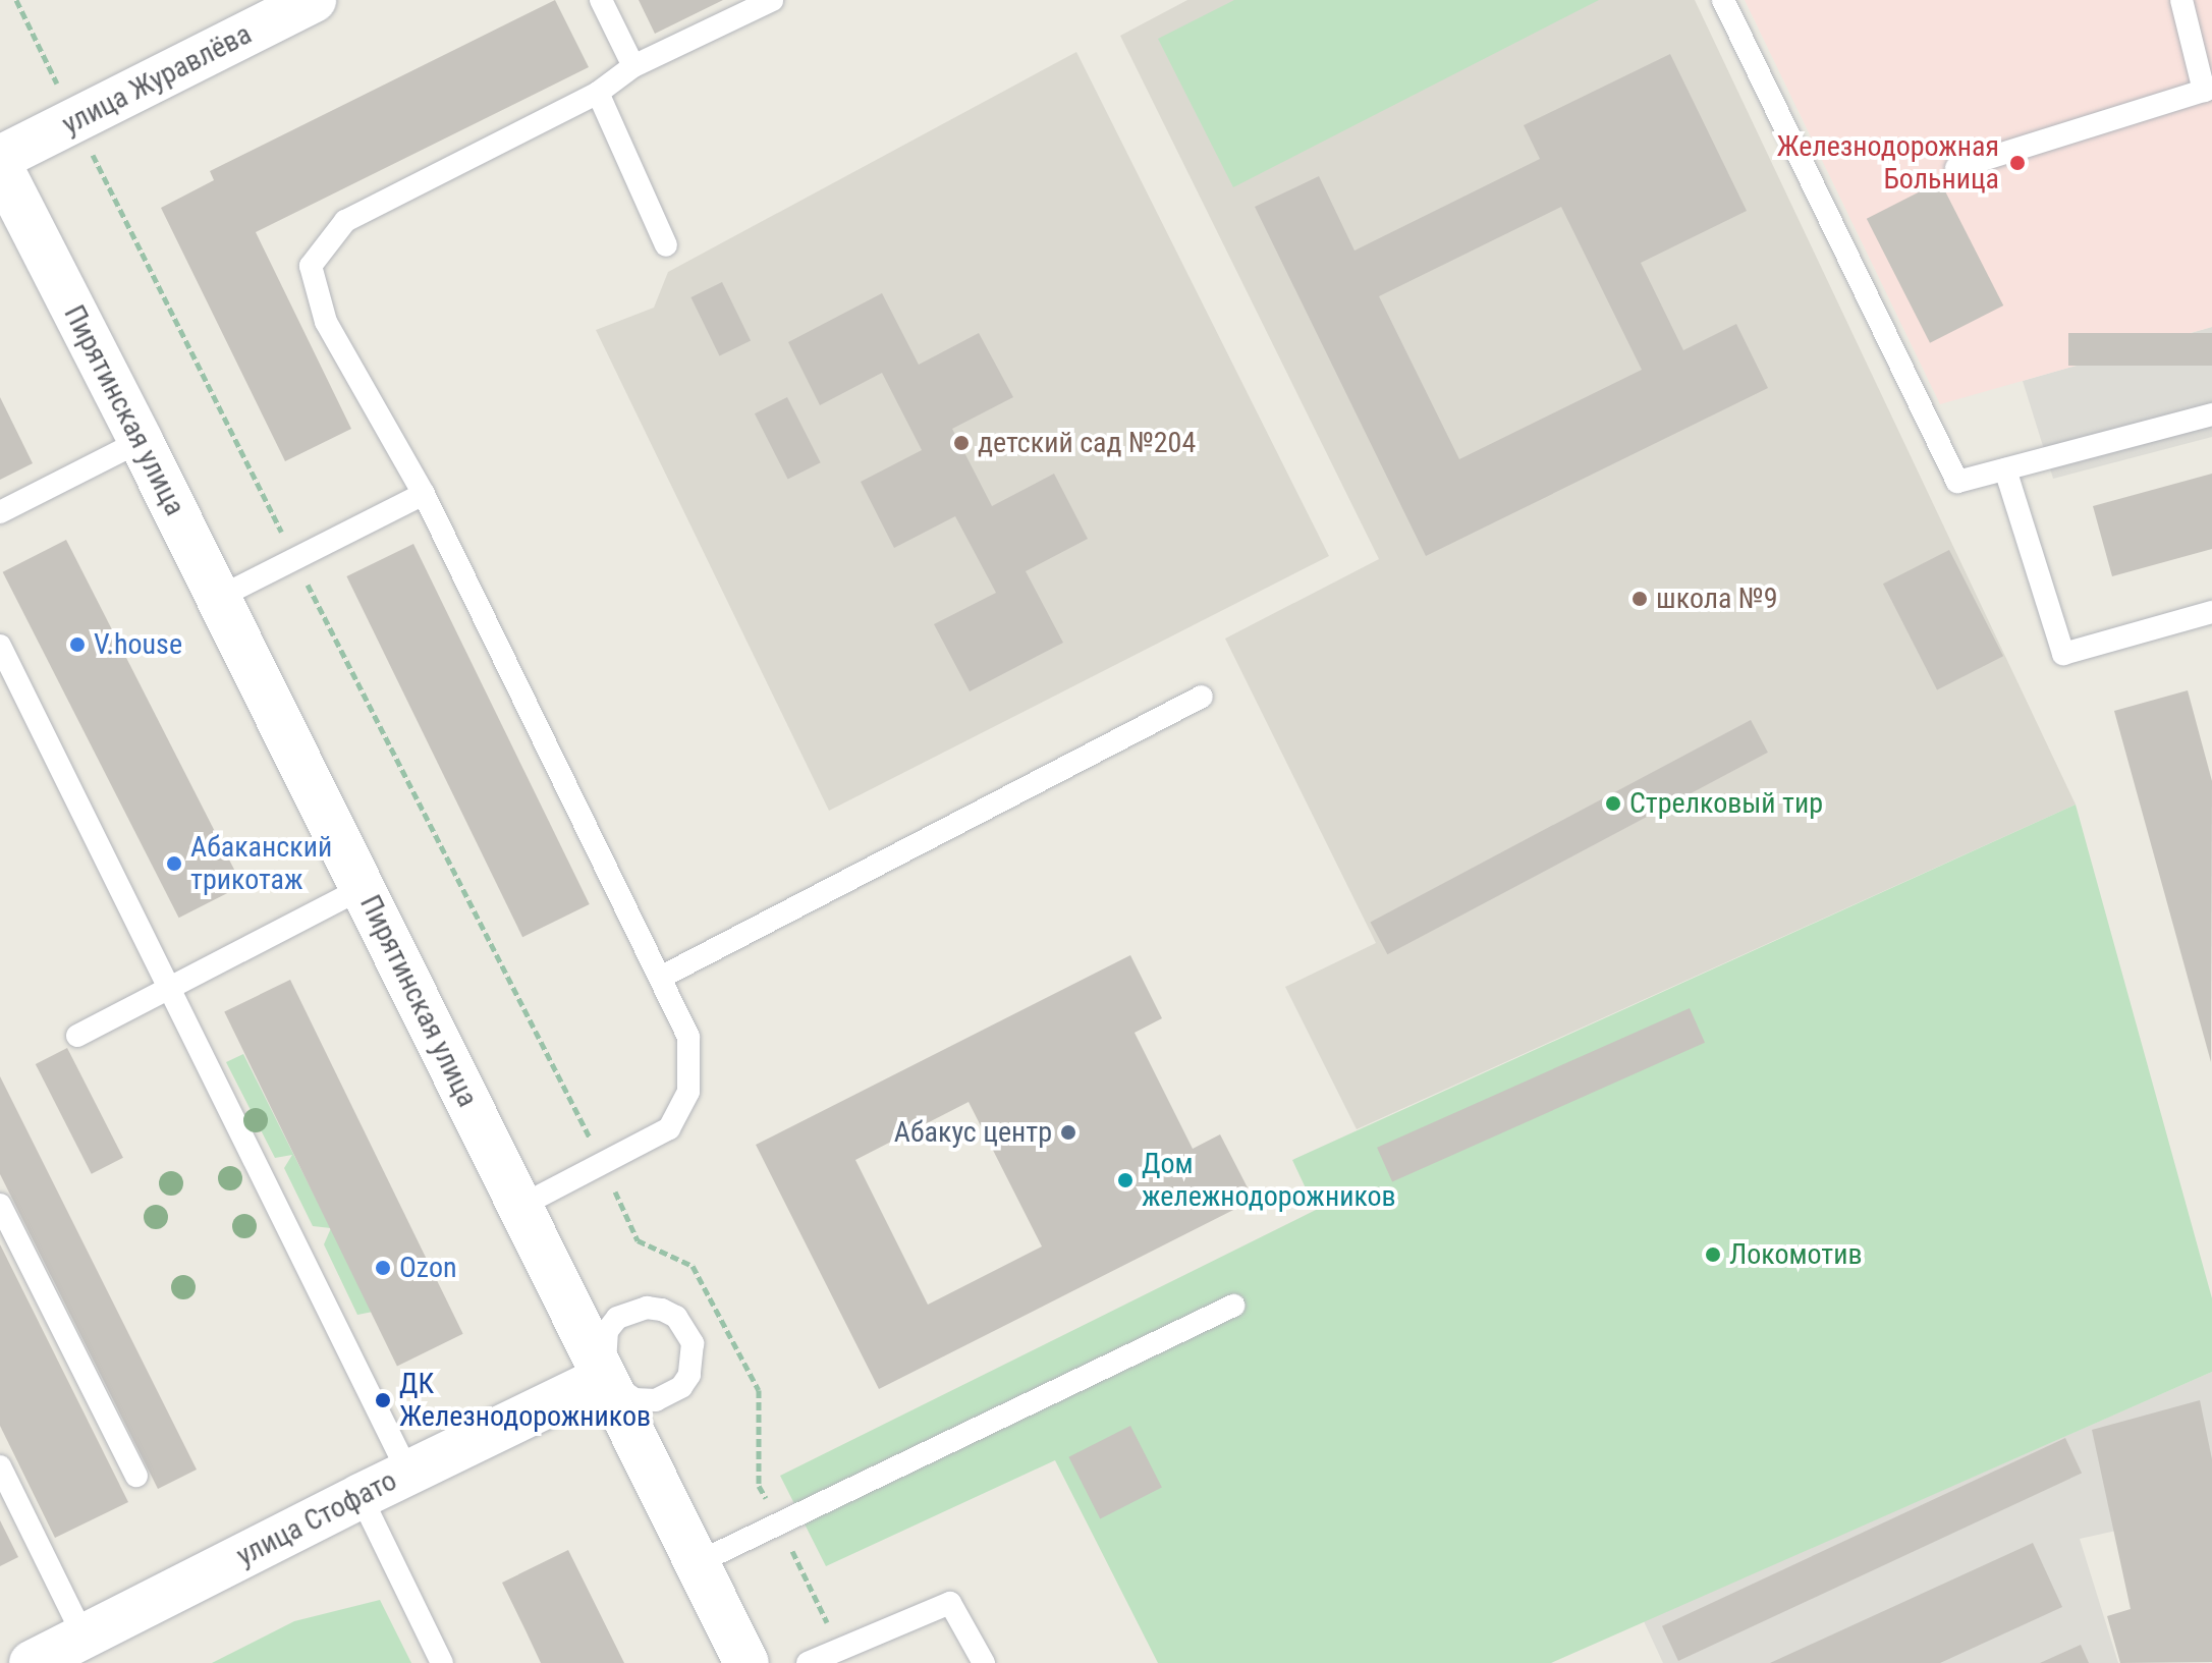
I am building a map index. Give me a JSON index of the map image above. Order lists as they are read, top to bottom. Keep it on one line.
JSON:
{"streets":{"street":["улица Журавлёва","Пирятинская улица","улица Стофато"]},"crossings":[["Пирятинская улица","улица Стофато"]],"places":["Железнодорожная Больница","детский сад №204","школа №9","V.house","Стрелковый тир","Абаканский трикотаж","Абакус центр","Дом жележнодорожников","Локомотив","Ozon","ДК Железнодорожников"]}
